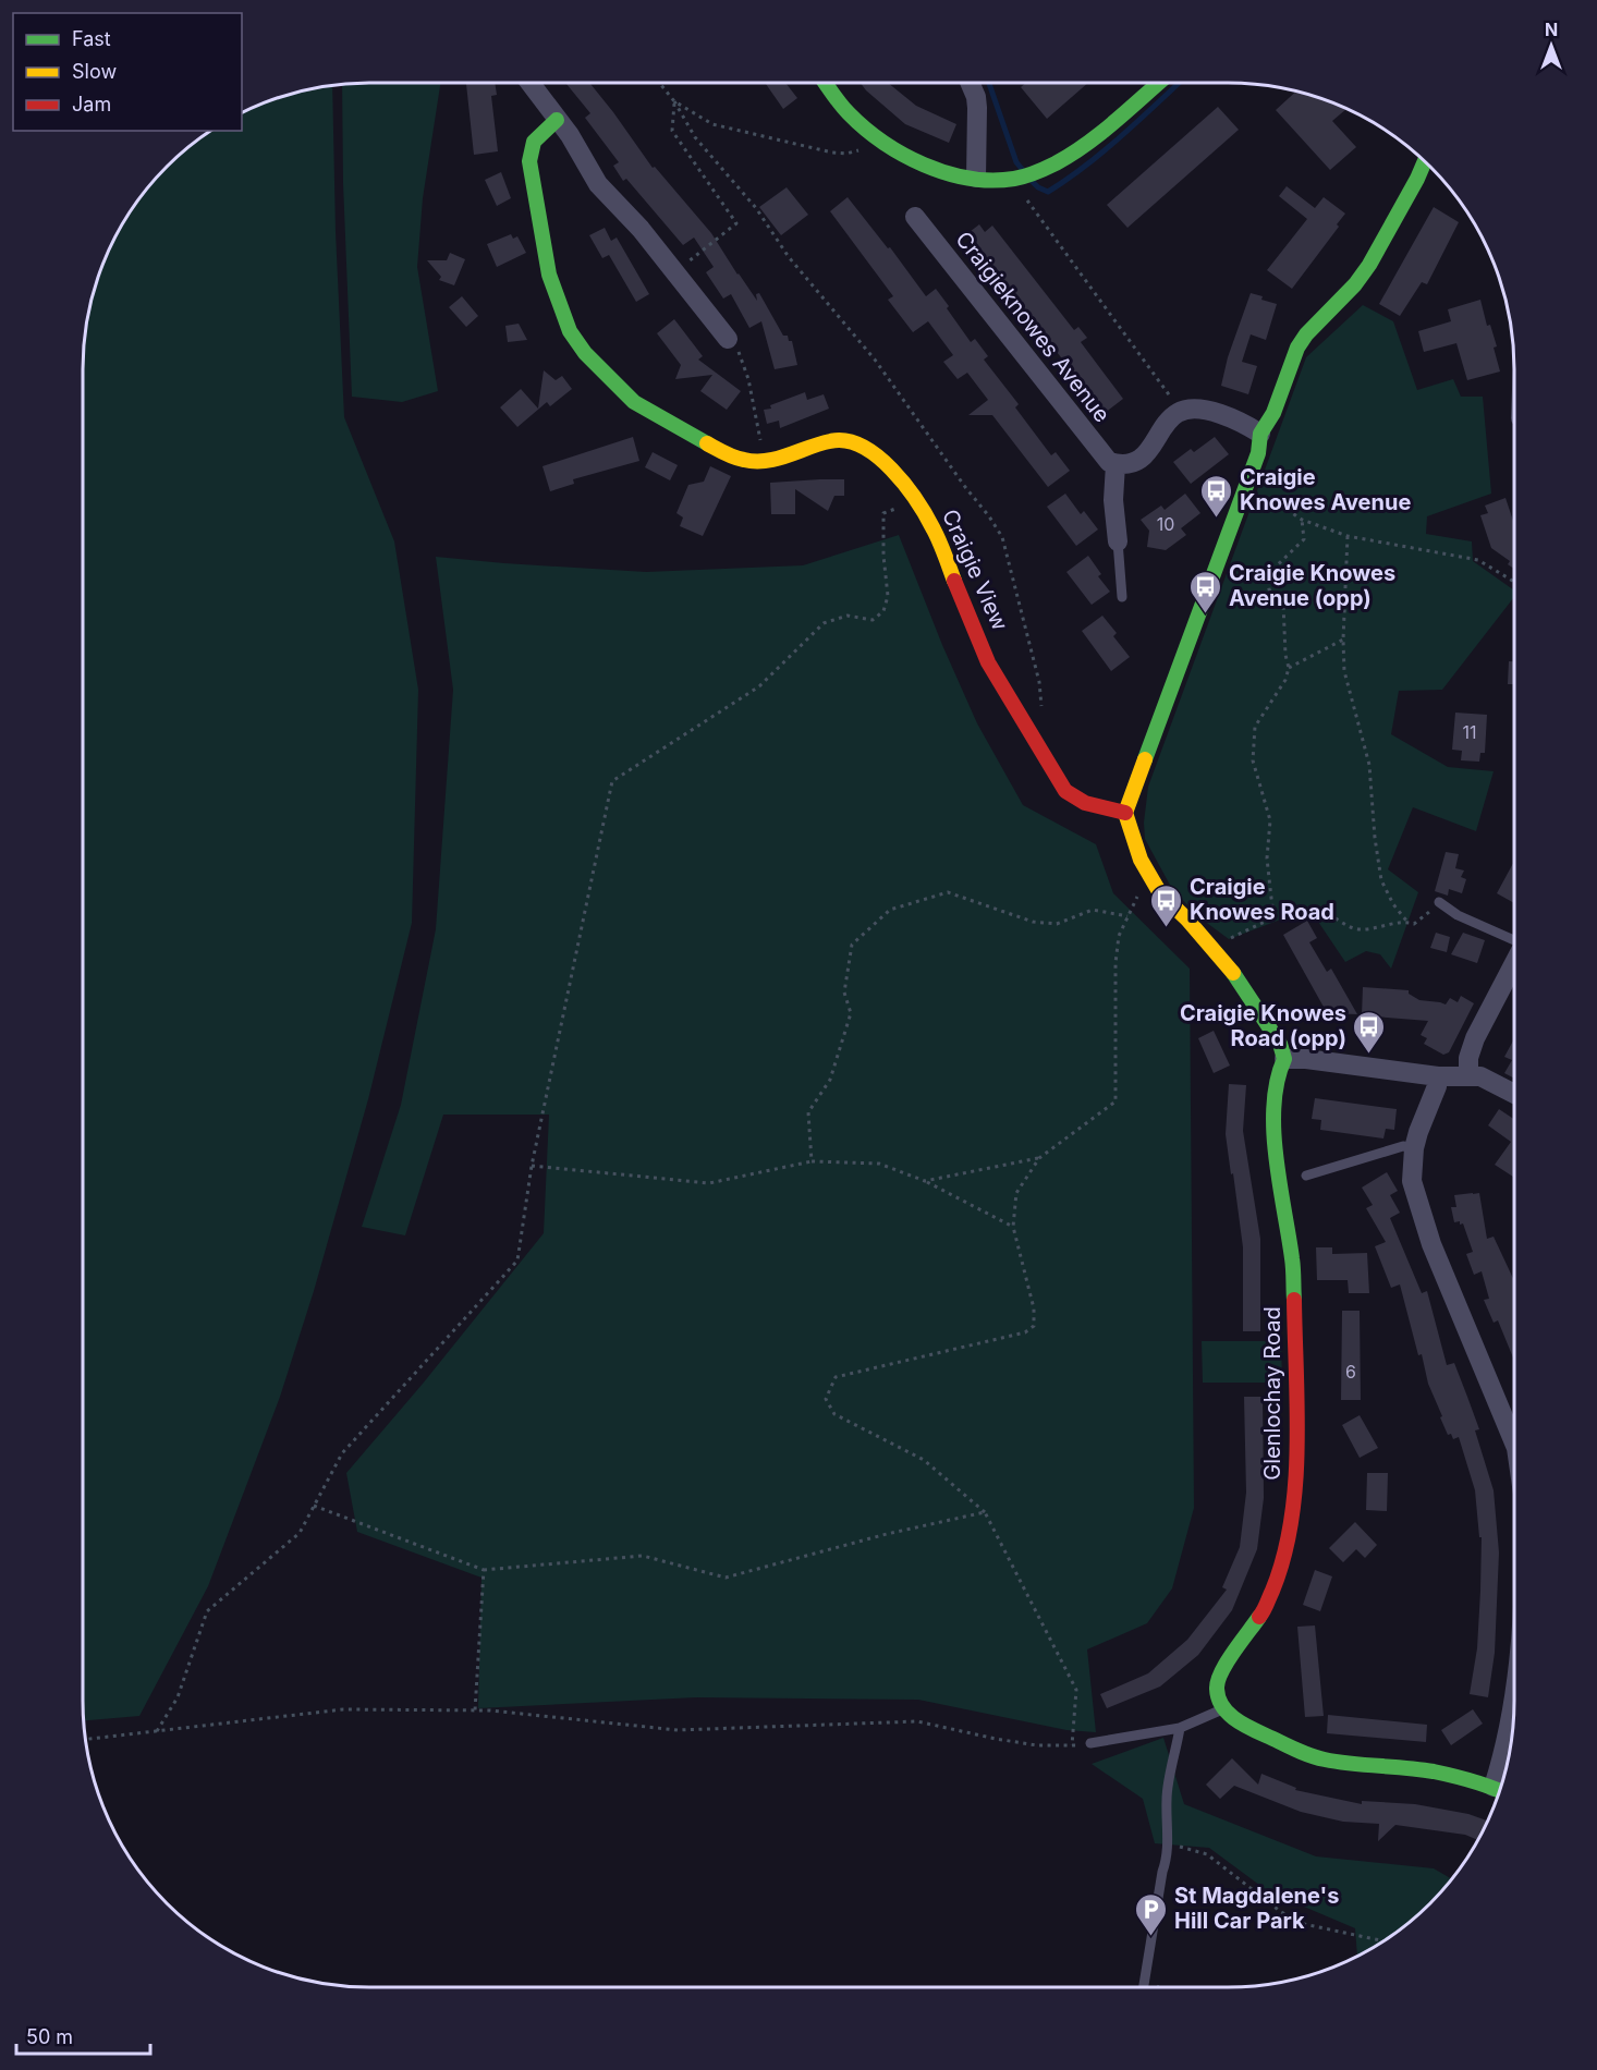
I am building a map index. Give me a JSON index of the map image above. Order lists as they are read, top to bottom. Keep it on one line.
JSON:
{"streets":{"street":["Craigieknowes Avenue","Craigie View","Glenlochay Road"]},"places":{"bus stop":["Craigie Knowes Avenue","Craigie Knowes Avenue (opp)","Craigie Knowes Road","Craigie Knowes Road (opp)"],"parking":["St Magdalene's Hill Car Park"]},"house_numbers":["10","11","6"],"legend":["Fast","Slow","Jam"],"scale_bar":"50 m","north":"top"}
